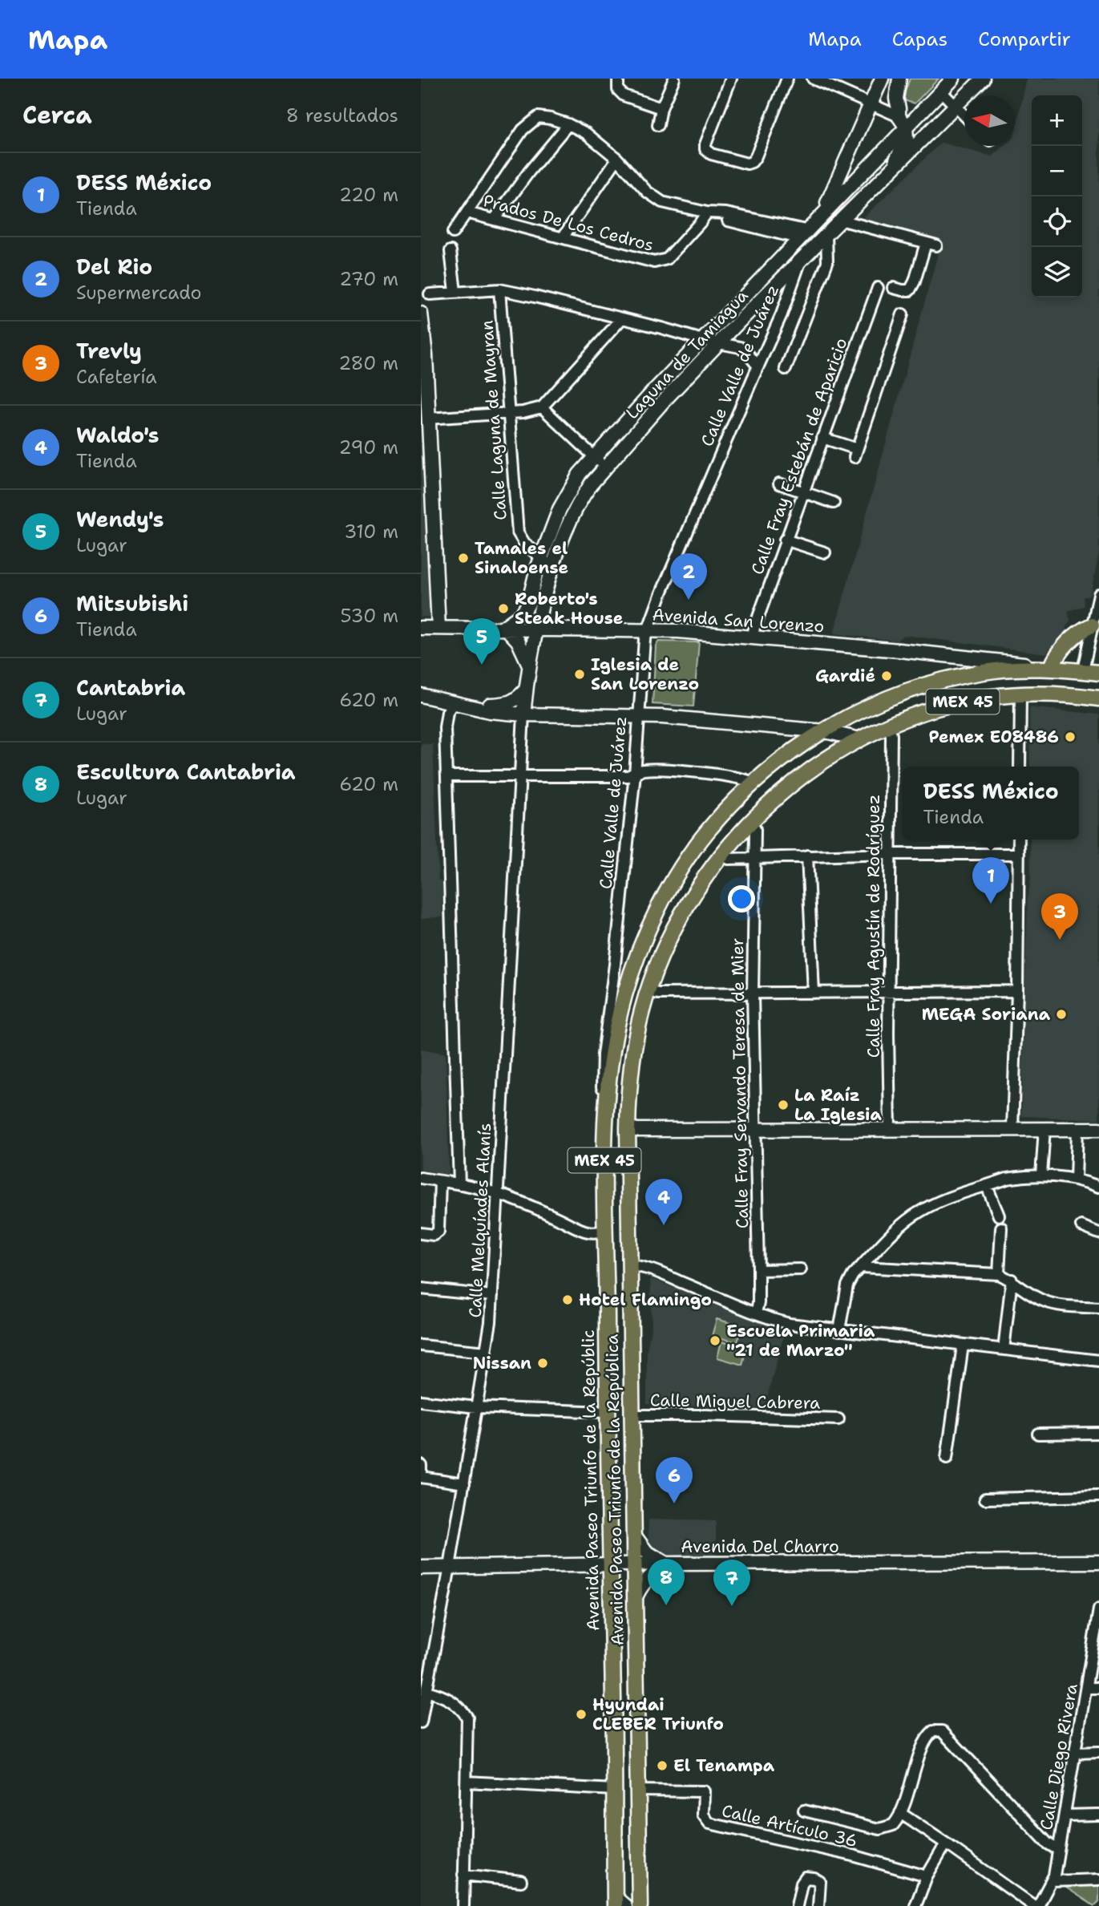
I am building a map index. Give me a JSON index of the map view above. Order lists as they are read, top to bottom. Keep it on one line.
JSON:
{"streets":{"main road":["Laguna de Tamiagua","Avenida San Lorenzo","MEX 45","Avenida Paseo Triunfo de la Repúblic","Avenida Paseo Triunfo de la República","Avenida Del Charro"],"street":["Prados De Los Cedros","Calle Valle de Juárez","Calle Laguna de Mayran","Calle Fray Estebán de Aparicio","Calle Fray Agustín de Rodríguez","Calle Fray Servando Teresa de Mier","Calle Melquíades Alanís","Calle Miguel Cabrera","Calle Diego Rivera","Calle Artículo 36"]},"crossings":[["Laguna de Tamiagua","Calle Valle de Juárez"],["Laguna de Tamiagua","Calle Laguna de Mayran"],["Laguna de Tamiagua","Avenida San Lorenzo"],["Laguna de Tamiagua","Calle Melquíades Alanís"],["Calle Valle de Juárez","Avenida San Lorenzo"],["Calle Valle de Juárez","Avenida Paseo Triunfo de la Repúblic"],["Calle Fray Estebán de Aparicio","Avenida San Lorenzo"],["Avenida San Lorenzo","MEX 45"],["Avenida San Lorenzo","Avenida Paseo Triunfo de la Repúblic"],["MEX 45","Avenida Paseo Triunfo de la Repúblic"],["Calle Fray Agustín de Rodríguez","Avenida Paseo Triunfo de la República"],["Calle Fray Servando Teresa de Mier","Avenida Paseo Triunfo de la República"],["Calle Melquíades Alanís","Avenida Del Charro"],["Calle Miguel Cabrera","Avenida Paseo Triunfo de la República"],["Avenida Paseo Triunfo de la Repúblic","Avenida Del Charro"],["Avenida Paseo Triunfo de la República","Avenida Del Charro"],["Avenida Paseo Triunfo de la República","Calle Artículo 36"]],"places":["Tamales el Sinaloense","Roberto's Steak House","Iglesia de San Lorenzo","Gardié","Pemex E08486","MEGA Soriana","La Raíz La Iglesia","Hotel Flamingo","Escuela Primaria \"21 de Marzo\"","Nissan","Hyundai CLEBER Triunfo","El Tenampa"],"north":"left","page":{"header":"Mapa","nav":["Mapa","Capas","Compartir"],"heading":["Cerca","8 resultados"],"map_buttons":["+","−"],"list":[{"mark":"1","name":"DESS México","note":"Tienda","value":"220 m"},{"mark":"2","name":"Del Rio","note":"Supermercado","value":"270 m"},{"mark":"3","name":"Trevly","note":"Cafetería","value":"280 m"},{"mark":"4","name":"Waldo's","note":"Tienda","value":"290 m"},{"mark":"5","name":"Wendy's","note":"Lugar","value":"310 m"},{"mark":"6","name":"Mitsubishi","note":"Tienda","value":"530 m"},{"mark":"7","name":"Cantabria","note":"Lugar","value":"620 m"},{"mark":"8","name":"Escultura Cantabria","note":"Lugar","value":"620 m"}],"pins":["2","5","1","3","4","6","8","7"],"popup":["DESS México","Tienda"]}}
